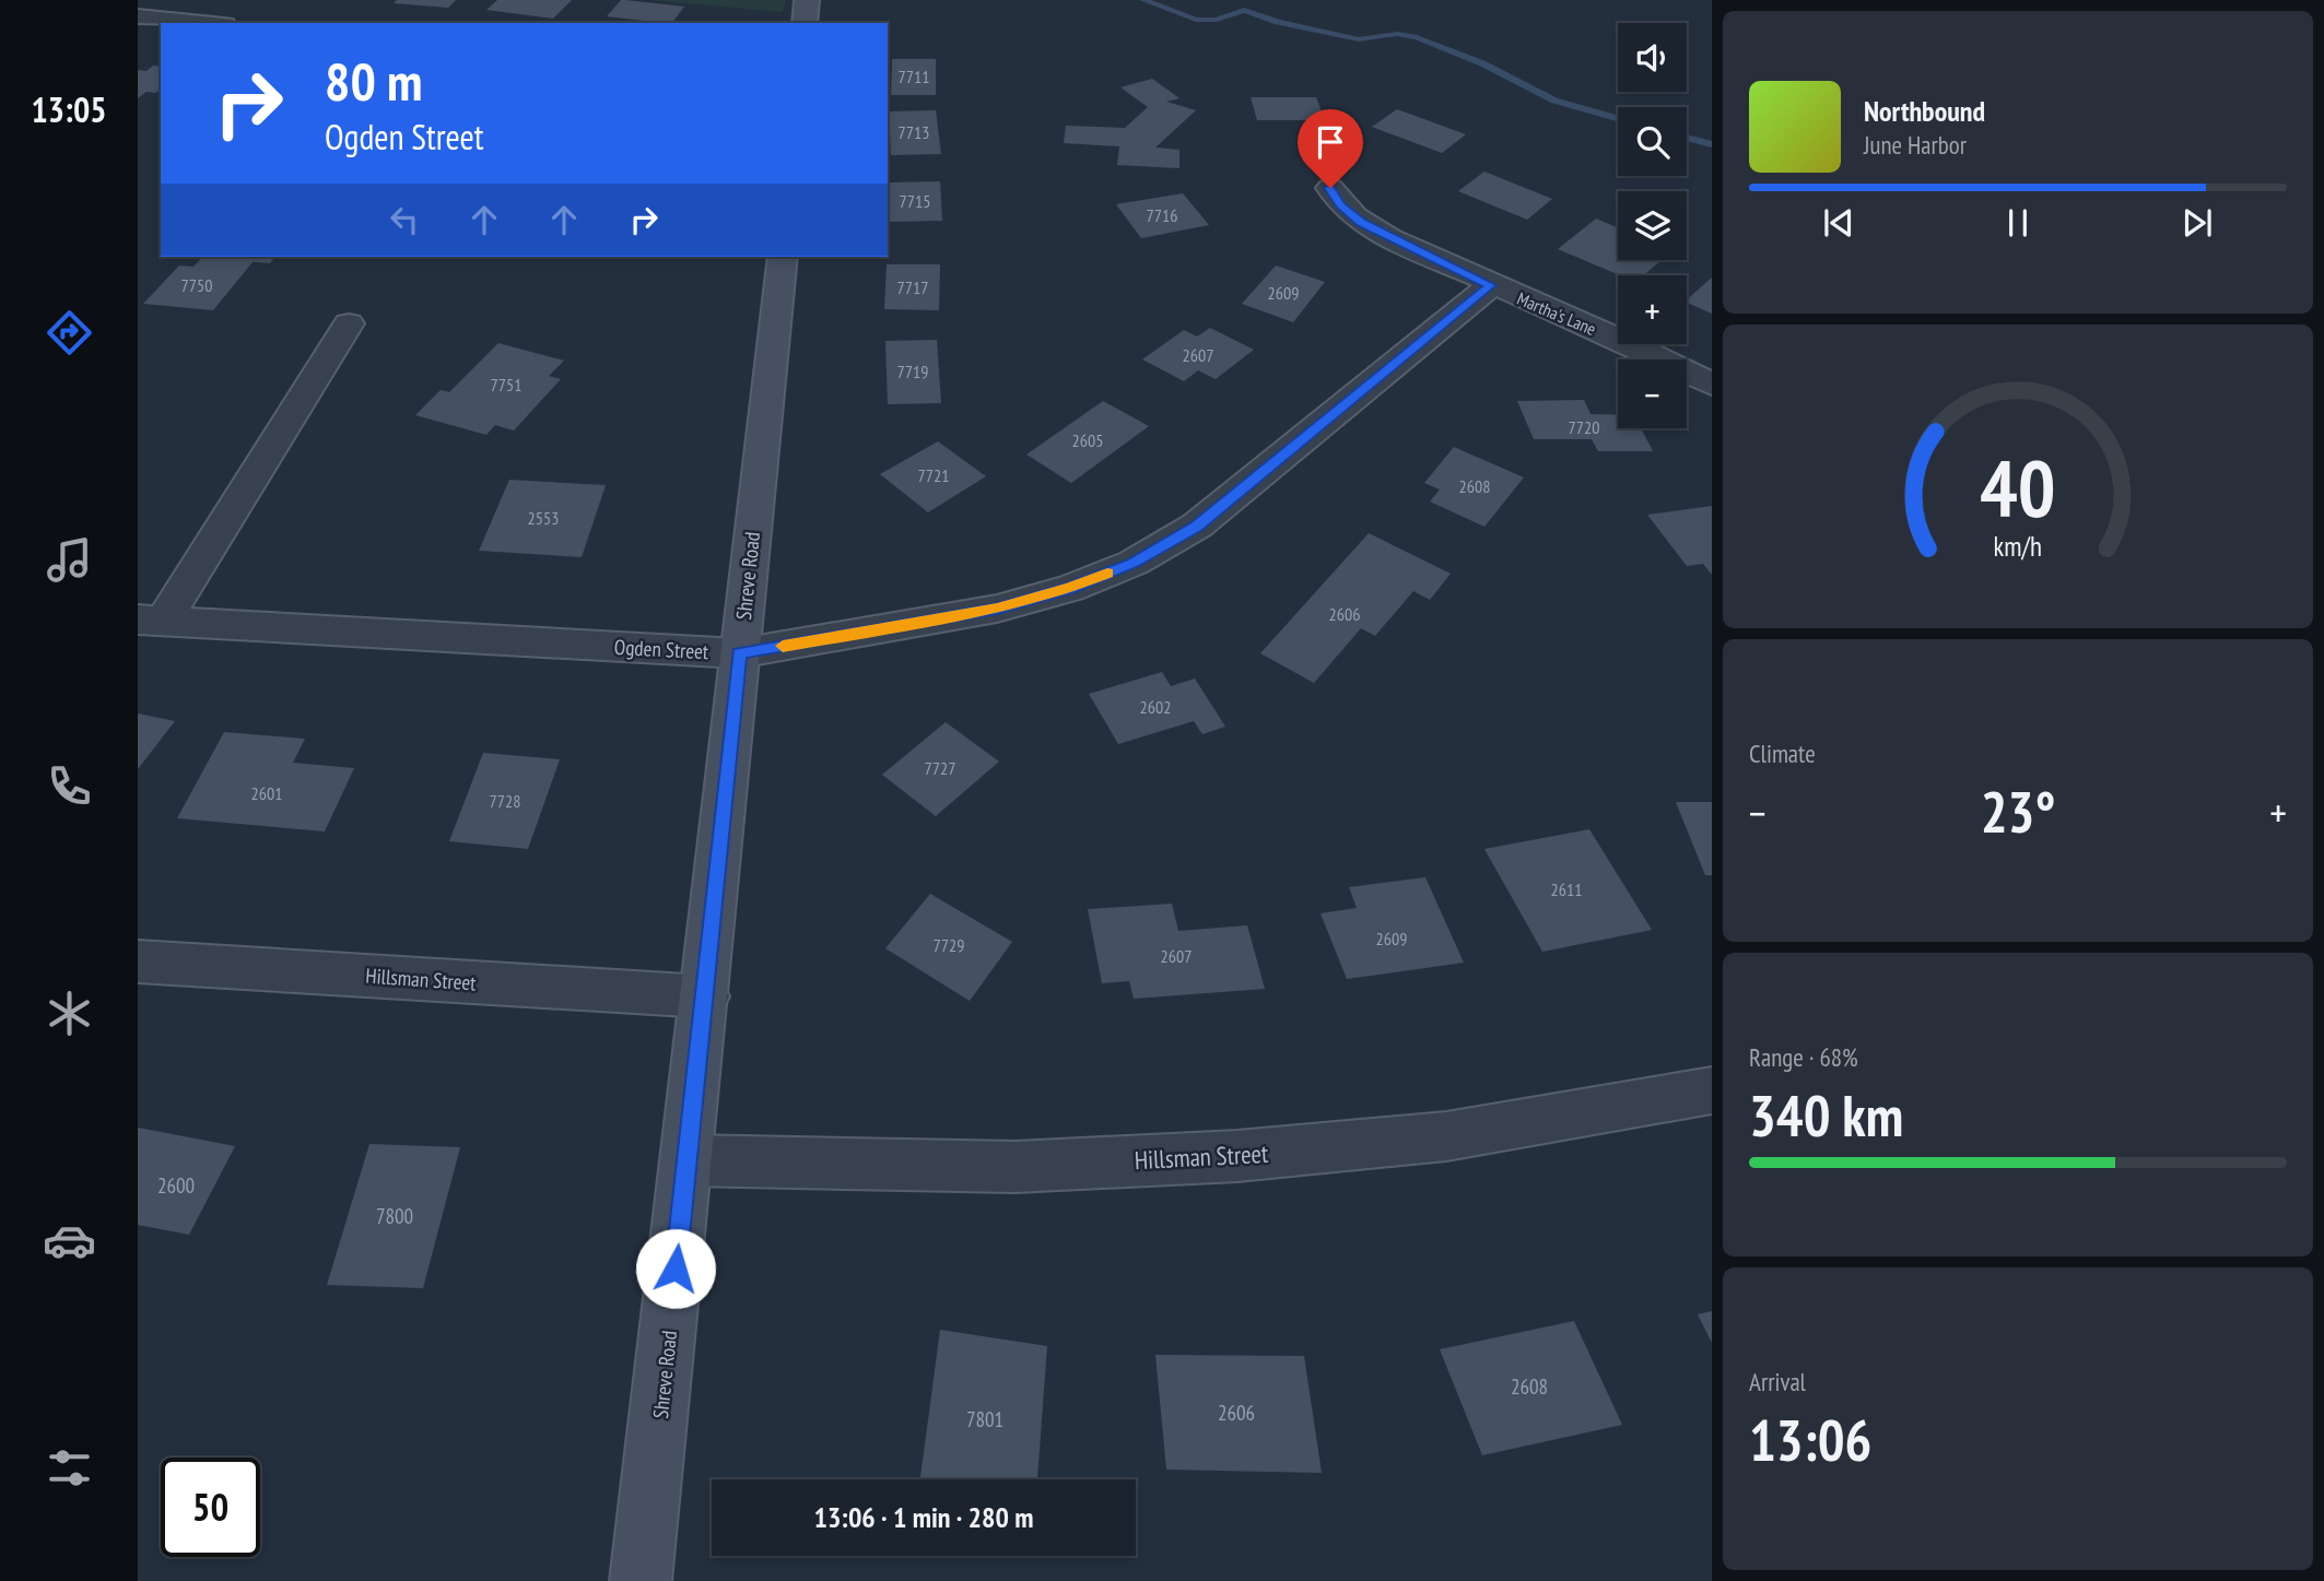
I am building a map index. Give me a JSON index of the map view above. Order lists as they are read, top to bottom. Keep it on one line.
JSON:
{"streets":{"main road":["Shreve Road"],"street":["Martha's Lane","Ogden Street","Hillsman Street"]},"crossings":[["Martha's Lane","Ogden Street"],["Shreve Road","Ogden Street"],["Shreve Road","Hillsman Street"]],"house_numbers":["7711","7713","7715","7716","7750","7717","2609","2607","7719","7751","7720","2605","7721","2608","2553","2606","2602","7727","2601","7728","2611","2609","7729","2607","2600","7800","2608","2606","7801"],"page":{"tabs":"13:05","map_buttons":["+","−"],"turn":["80 m","Ogden Street"],"song":["Northbound","June Harbor"],"tile":["Climate",["Range · 68%","340 km"],["Arrival","13:06"]],"heat":["−","23°","+"],"limit":"50","trip":"13:06 · 1 min · 280 m","gauge":["40","km/h"]}}
